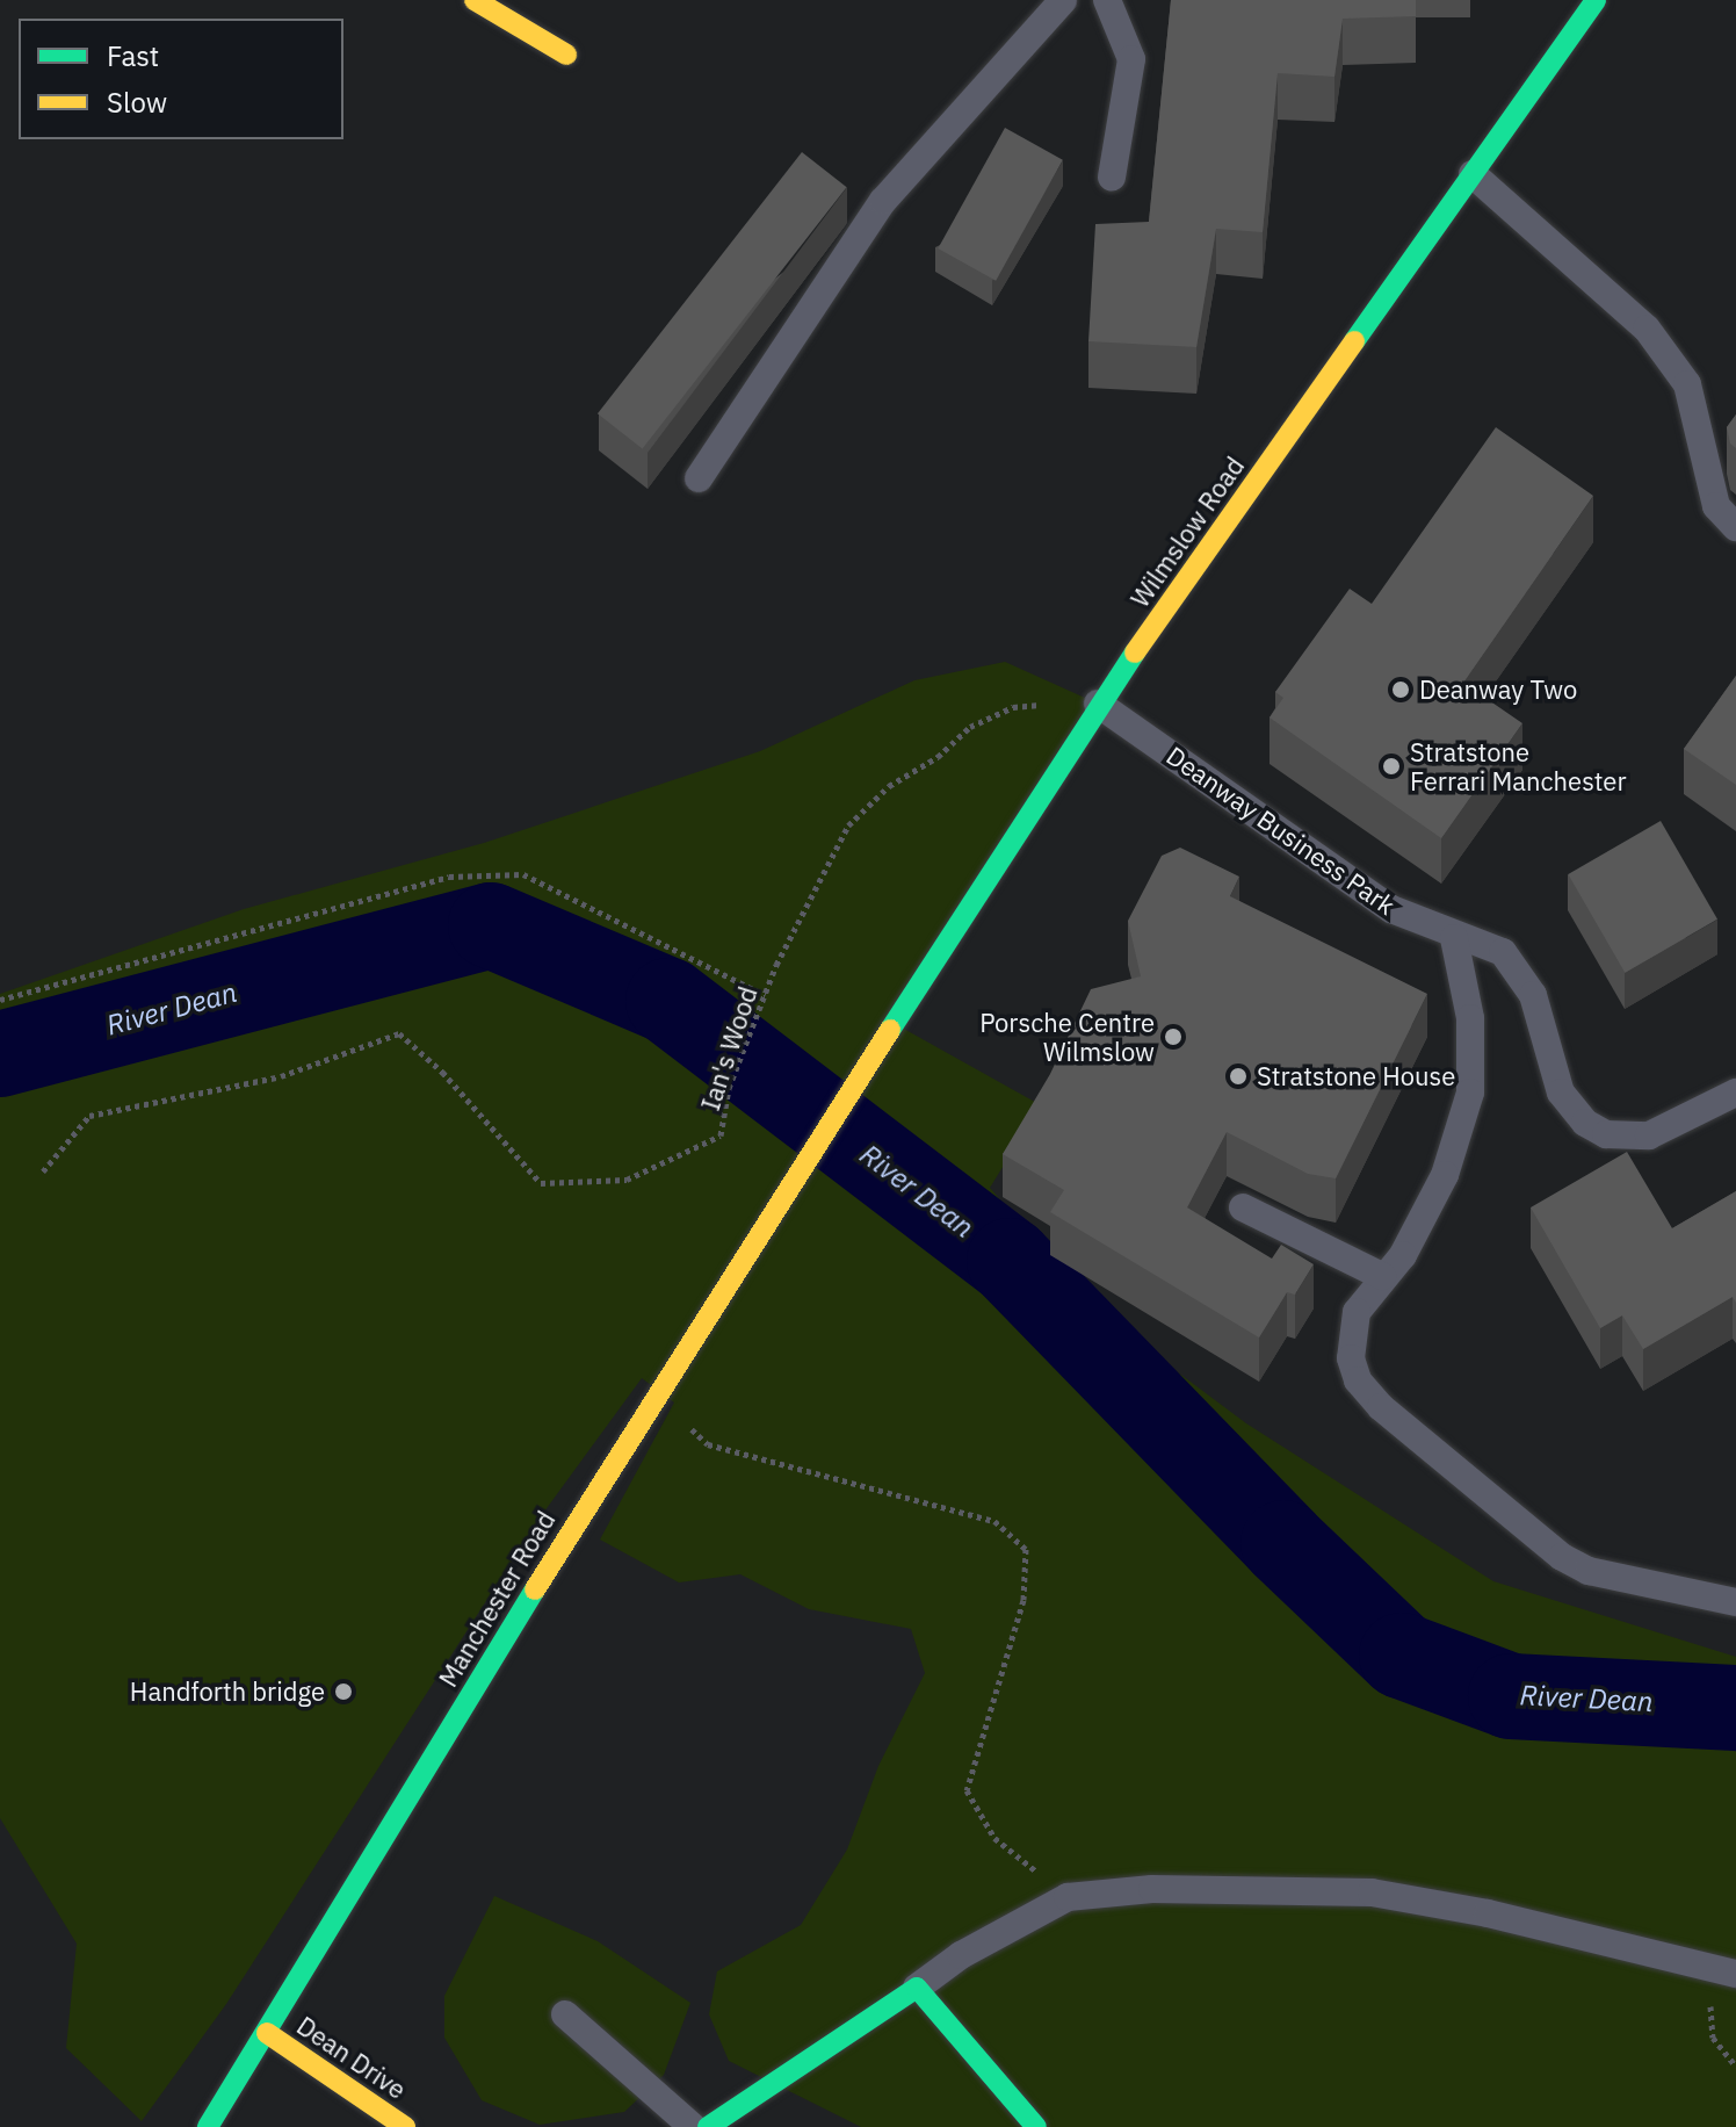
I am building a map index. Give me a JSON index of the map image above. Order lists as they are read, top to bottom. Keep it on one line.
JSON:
{"streets":{"street":["Wilmslow Road","Manchester Road","Dean Drive"],"lane":["Deanway Business Park"],"path":["Ian's Wood"]},"crossings":[["Wilmslow Road","Deanway Business Park"],["Wilmslow Road","Ian's Wood"],["Wilmslow Road","Manchester Road"],["Deanway Business Park","Ian's Wood"],["Manchester Road","Dean Drive"]],"water":["River Dean"],"places":["Deanway Two","Stratstone Ferrari Manchester","Porsche Centre Wilmslow","Stratstone House","Handforth bridge"],"legend":["Fast","Slow"]}
